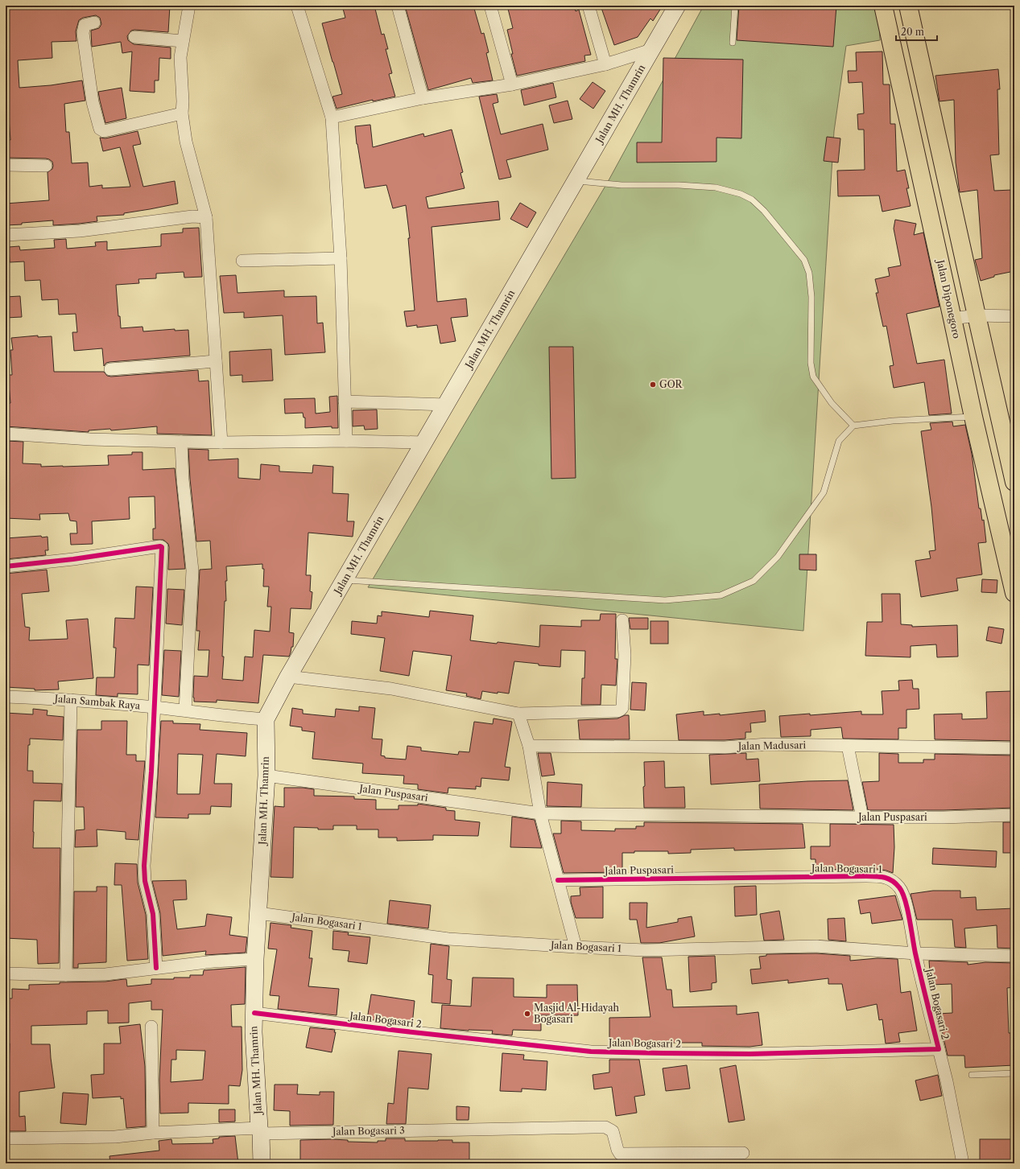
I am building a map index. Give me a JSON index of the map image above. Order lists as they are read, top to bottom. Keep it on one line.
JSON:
{"streets":{"main road":["Jalan MH. Thamrin","Jalan Diponegoro"],"street":["Jalan Sambak Raya","Jalan Madusari","Jalan Puspasari","Jalan Bogasari 1","Jalan Bogasari 2","Jalan Bogasari 3"]},"crossings":[["Jalan MH. Thamrin","Jalan Sambak Raya"],["Jalan MH. Thamrin","Jalan Puspasari"],["Jalan MH. Thamrin","Jalan Bogasari 1"],["Jalan MH. Thamrin","Jalan Bogasari 2"],["Jalan MH. Thamrin","Jalan Bogasari 3"],["Jalan Puspasari","Jalan Bogasari 1"],["Jalan Bogasari 1","Jalan Bogasari 2"]],"places":["GOR","Masjid Al-Hidayah Bogasari"],"scale_bar":"20 m"}
